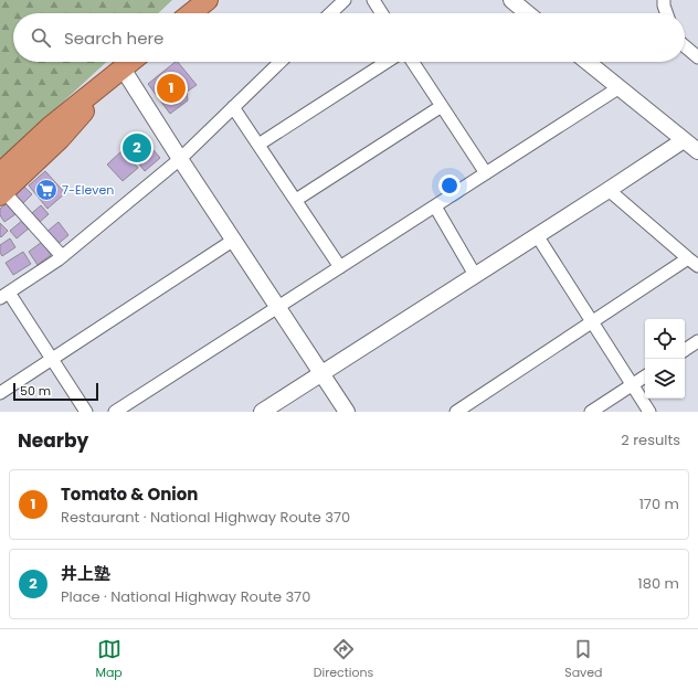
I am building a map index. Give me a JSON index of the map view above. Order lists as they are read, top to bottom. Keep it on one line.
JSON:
{"places":{"supermarket":["7-Eleven"]},"scale_bar":"50 m","page":{"search":"Search here","pins":["1","2"],"scale":"50 m","heading":["Nearby","2 results"],"list":[{"mark":"1","name":"Tomato & Onion","note":"Restaurant · National Highway Route 370","value":"170 m"},{"mark":"2","name":"井上塾","note":"Place · National Highway Route 370","value":"180 m"}],"nav":["Map","Directions","Saved"]}}
